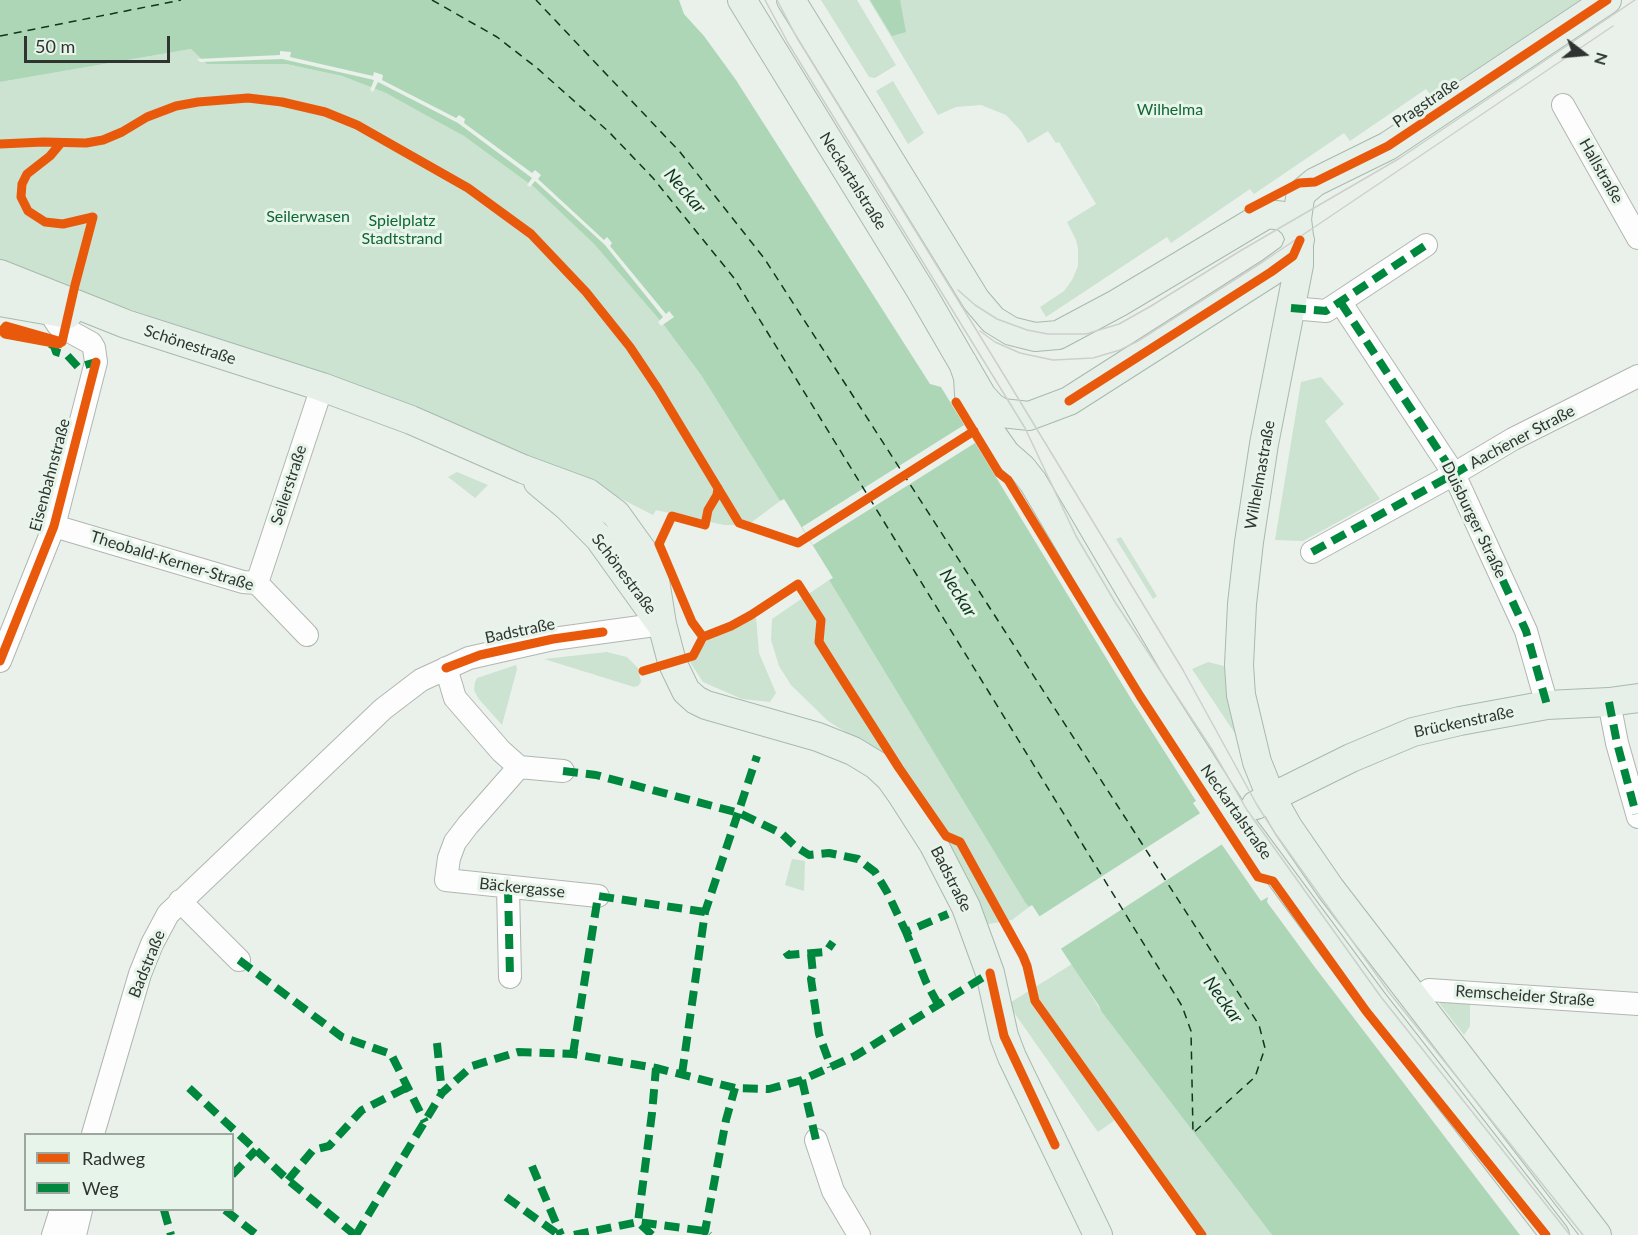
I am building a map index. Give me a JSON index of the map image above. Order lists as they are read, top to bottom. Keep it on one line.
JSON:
{"streets":{"main road":["Pragstraße","Neckartalstraße","Schönestraße","Wilhelmastraße","Badstraße","Brückenstraße"],"street":["Hallstraße","Aachener Straße","Eisenbahnstraße","Seilerstraße","Duisburger Straße","Theobald-Kerner-Straße","Bäckergasse","Remscheider Straße"]},"crossings":[["Pragstraße","Neckartalstraße"],["Pragstraße","Wilhelmastraße"],["Neckartalstraße","Wilhelmastraße"],["Neckartalstraße","Brückenstraße"],["Neckartalstraße","Remscheider Straße"],["Schönestraße","Eisenbahnstraße"],["Schönestraße","Seilerstraße"],["Schönestraße","Badstraße"],["Aachener Straße","Duisburger Straße"],["Eisenbahnstraße","Theobald-Kerner-Straße"],["Wilhelmastraße","Brückenstraße"],["Seilerstraße","Theobald-Kerner-Straße"],["Duisburger Straße","Brückenstraße"]],"water":["Neckar"],"parks":["Wilhelma","Seilerwasen","Spielplatz Stadtstrand"],"legend":["Radweg","Weg"],"scale_bar":"50 m","north":"right"}
